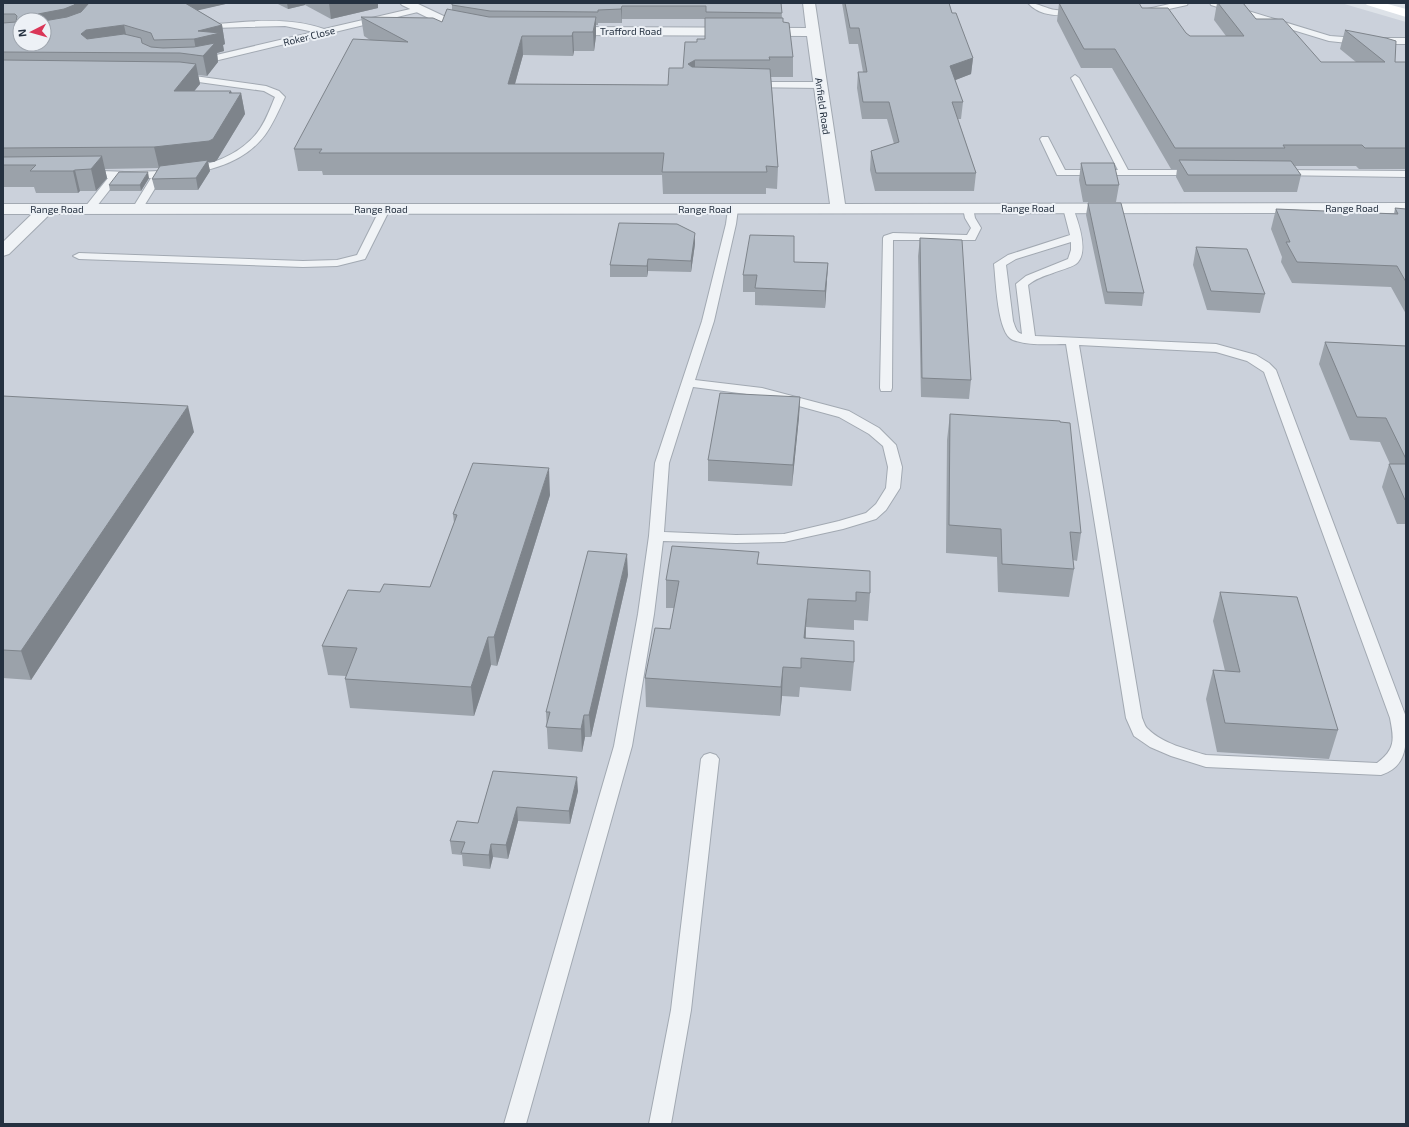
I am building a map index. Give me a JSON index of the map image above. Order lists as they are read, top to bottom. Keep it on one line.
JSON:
{"streets":{"street":["Trafford Road","Anfield Road","Range Road"],"lane":["Roker Close"]},"crossings":[["Trafford Road","Anfield Road"],["Anfield Road","Range Road"]],"north":"left"}
